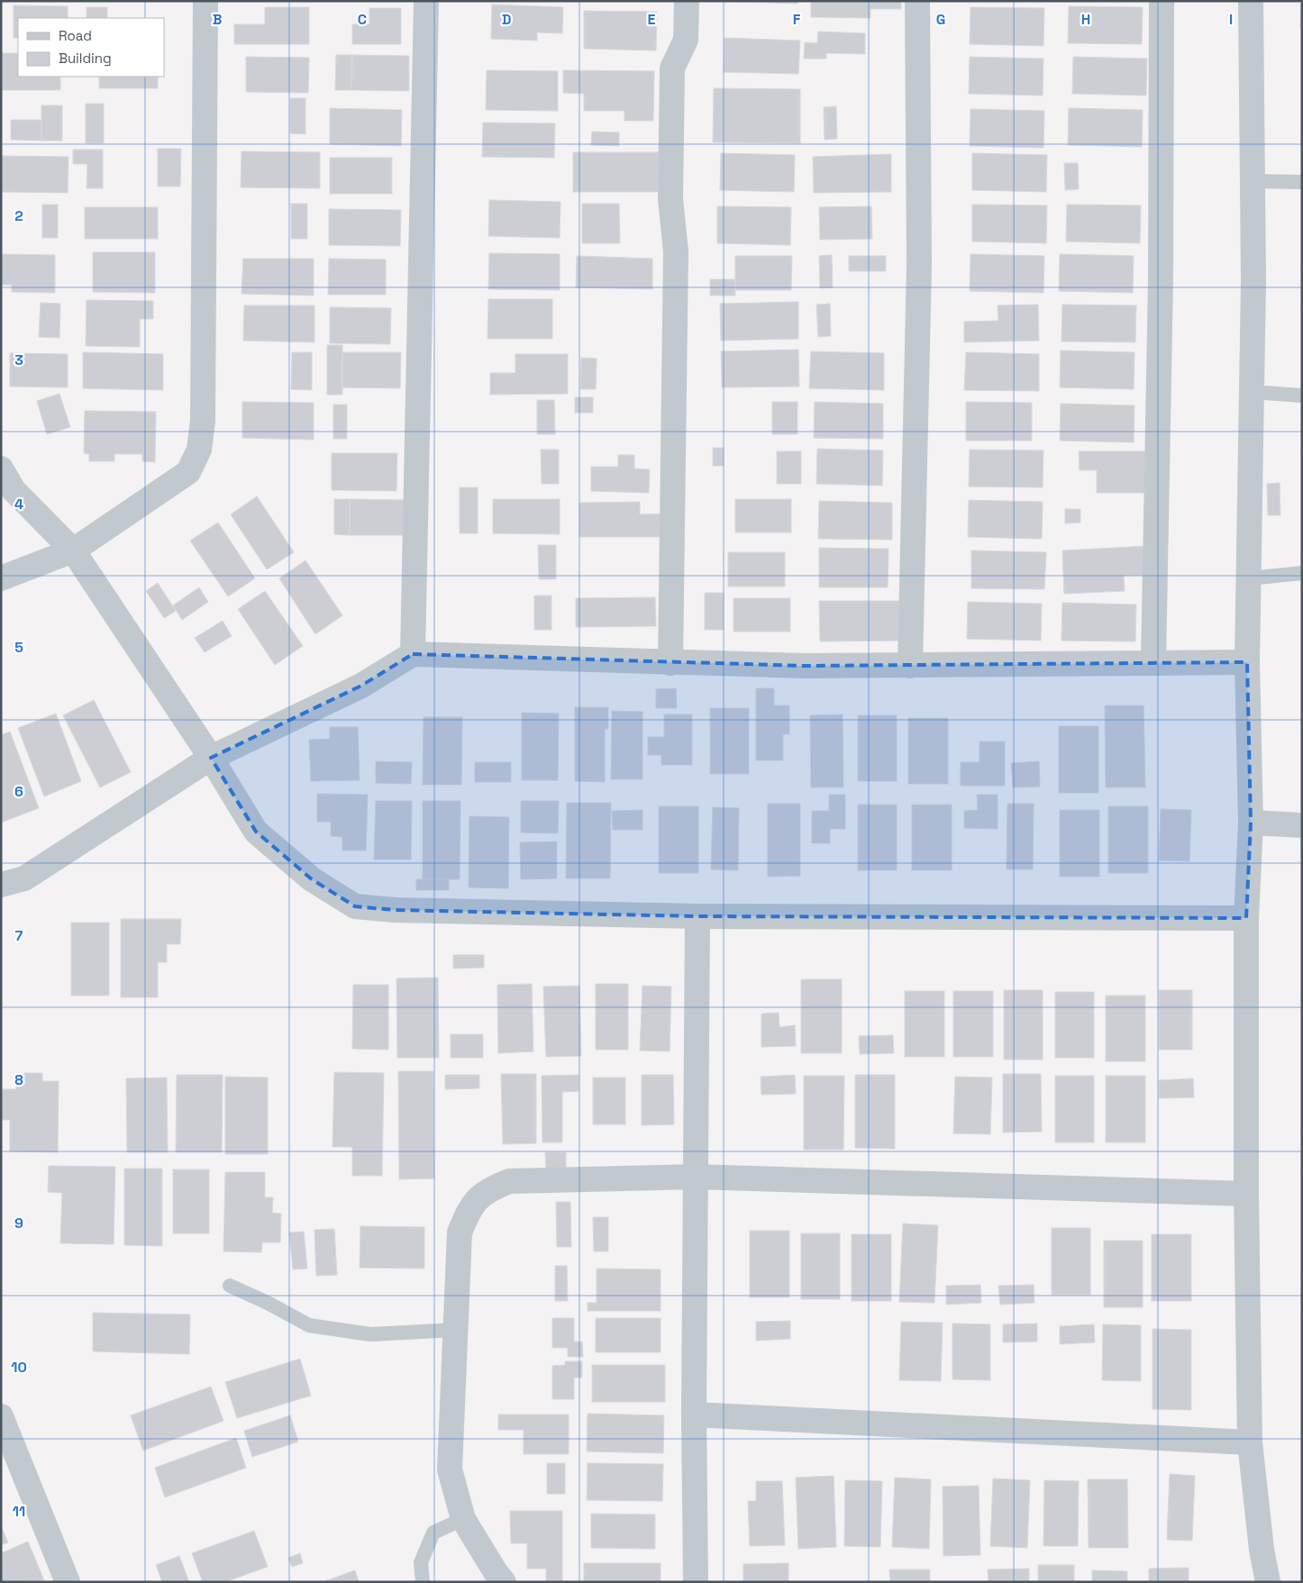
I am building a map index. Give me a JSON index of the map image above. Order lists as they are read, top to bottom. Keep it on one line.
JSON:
{"legend":["Road","Building"],"grid":{"columns":["B","C","D","E","F","G","H","I"],"rows":["2","3","4","5","6","7","8","9","10","11"]}}
